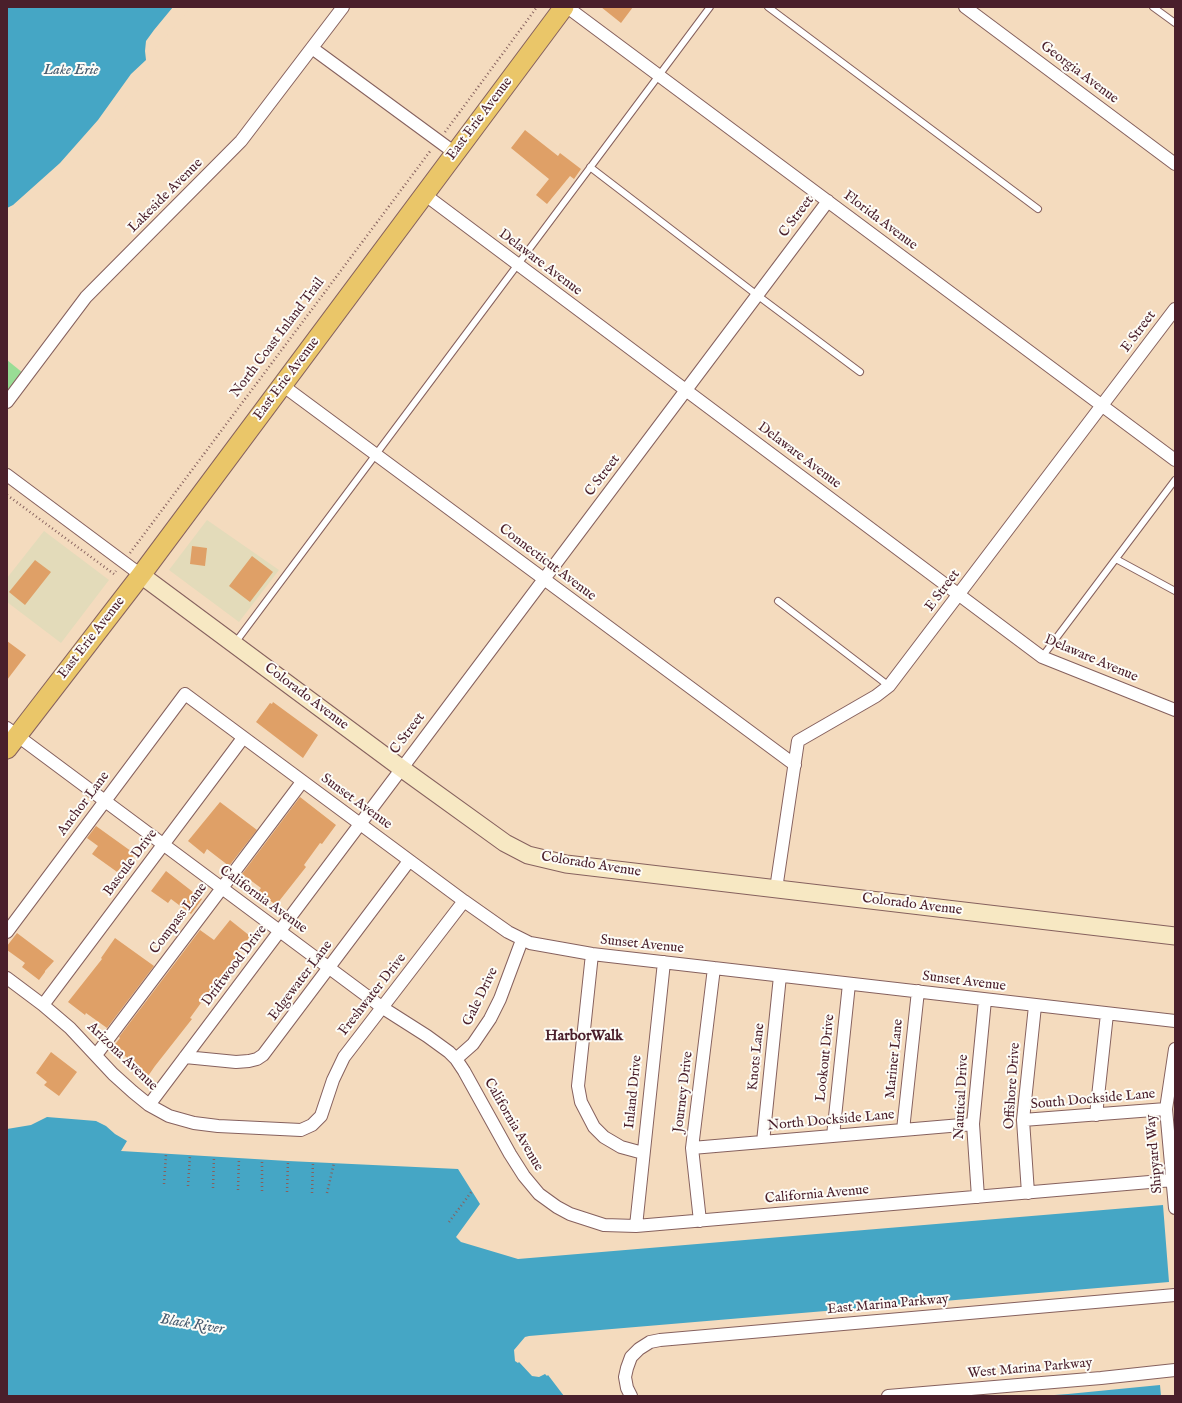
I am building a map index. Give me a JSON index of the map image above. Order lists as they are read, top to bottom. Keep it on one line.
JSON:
{"streets":{"main road":["East Erie Avenue","Colorado Avenue"],"street":["Georgia Avenue","Lakeside Avenue","C Street","Florida Avenue","Delaware Avenue","E Street","Connecticut Avenue","Sunset Avenue","Anchor Lane","Bascule Drive","California Avenue","Compass Lane","Driftwood Drive","Edgewater Lane","Freshwater Drive","Gale Drive","Arizona Avenue","Knots Lane","Lookout Drive","Mariner Lane","Offshore Drive","Inland Drive","Journey Drive","Nautical Drive","South Dockside Lane","North Dockside Lane","Shipyard Way","East Marina Parkway","West Marina Parkway"],"path":["North Coast Inland Trail"]},"crossings":[["East Erie Avenue","Delaware Avenue"],["East Erie Avenue","Connecticut Avenue"],["East Erie Avenue","Colorado Avenue"],["East Erie Avenue","California Avenue"],["C Street","Florida Avenue"],["C Street","Delaware Avenue"],["C Street","Connecticut Avenue"],["C Street","Colorado Avenue"],["C Street","Driftwood Drive"],["Florida Avenue","E Street"],["Delaware Avenue","E Street"],["E Street","Connecticut Avenue"],["E Street","Colorado Avenue"],["North Coast Inland Trail","Colorado Avenue"],["Colorado Avenue","Driftwood Drive"],["Sunset Avenue","Anchor Lane"],["Sunset Avenue","Bascule Drive"],["Sunset Avenue","Compass Lane"],["Sunset Avenue","Driftwood Drive"],["Sunset Avenue","Edgewater Lane"],["Sunset Avenue","Freshwater Drive"],["Sunset Avenue","Gale Drive"],["Sunset Avenue","Knots Lane"],["Sunset Avenue","Lookout Drive"],["Sunset Avenue","Mariner Lane"],["Sunset Avenue","Offshore Drive"],["Sunset Avenue","Inland Drive"],["Sunset Avenue","Journey Drive"],["Sunset Avenue","Nautical Drive"],["Anchor Lane","California Avenue"],["Bascule Drive","California Avenue"],["Bascule Drive","Arizona Avenue"],["California Avenue","Compass Lane"],["California Avenue","Driftwood Drive"],["California Avenue","Edgewater Lane"],["California Avenue","Freshwater Drive"],["California Avenue","Gale Drive"],["California Avenue","Offshore Drive"],["California Avenue","Inland Drive"],["California Avenue","Journey Drive"],["California Avenue","Nautical Drive"],["California Avenue","Shipyard Way"],["Compass Lane","Arizona Avenue"],["Driftwood Drive","Edgewater Lane"],["Driftwood Drive","Arizona Avenue"],["Freshwater Drive","Arizona Avenue"],["Knots Lane","North Dockside Lane"],["Lookout Drive","North Dockside Lane"],["Mariner Lane","North Dockside Lane"],["Offshore Drive","South Dockside Lane"],["Journey Drive","North Dockside Lane"],["Nautical Drive","North Dockside Lane"],["South Dockside Lane","Shipyard Way"]],"districts":["HarborWalk"],"water":["Lake Erie","Black River"]}
